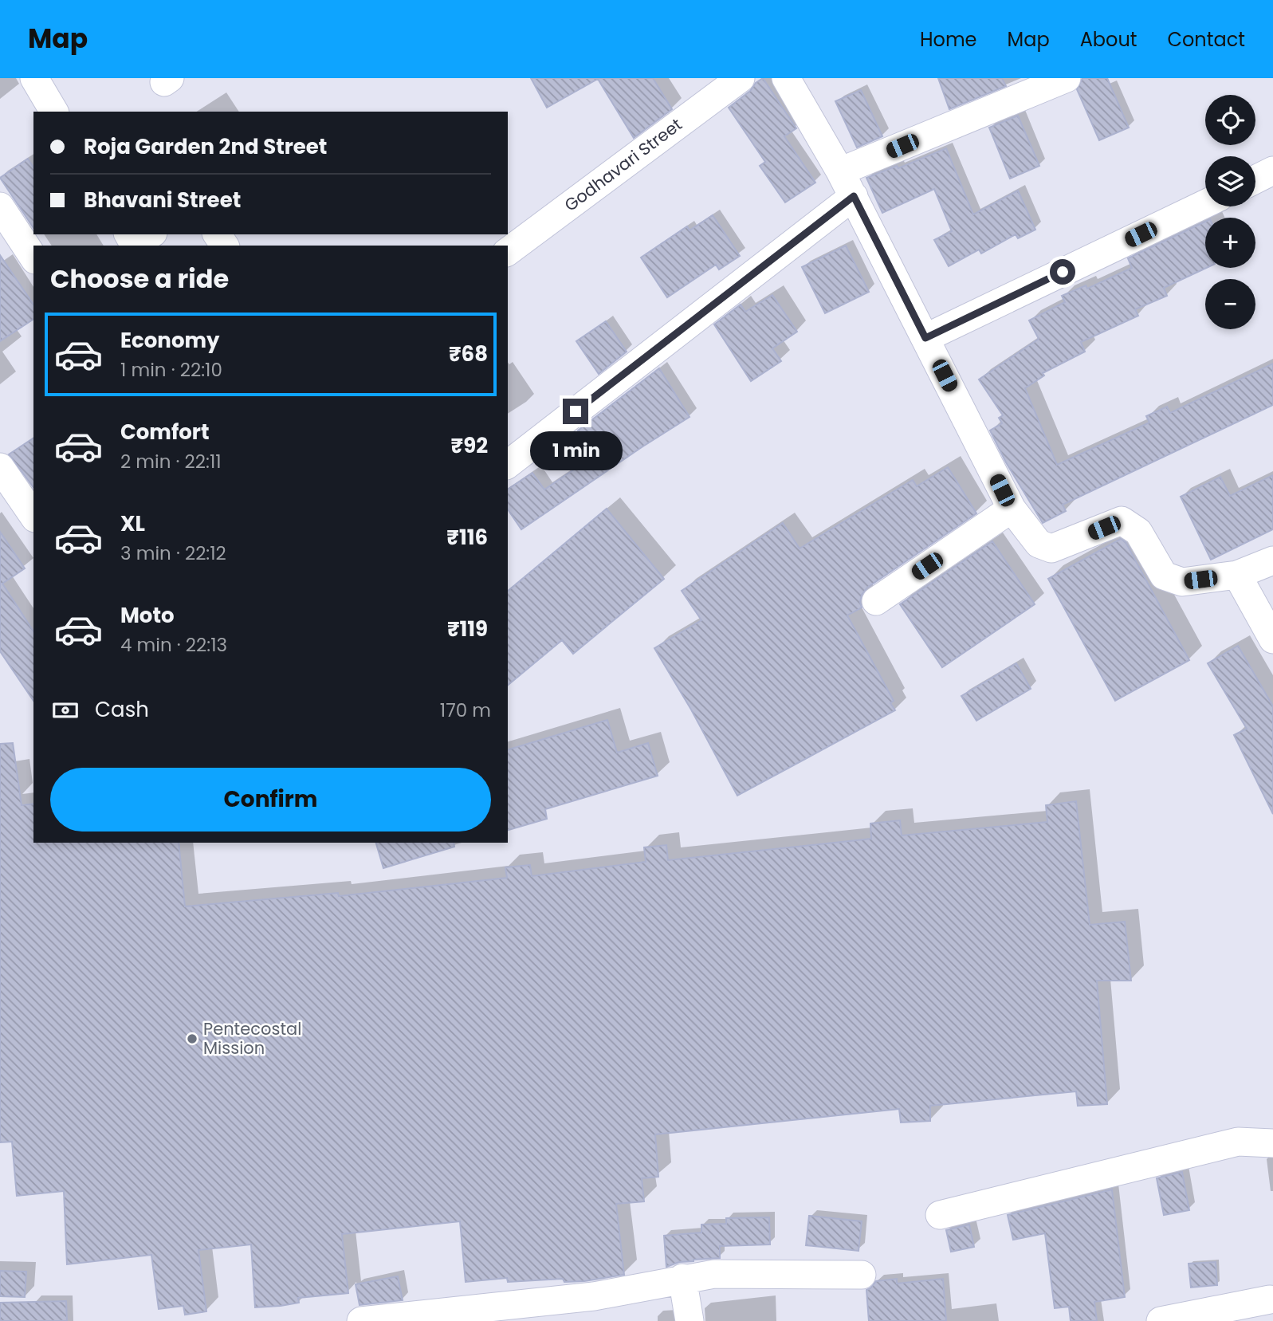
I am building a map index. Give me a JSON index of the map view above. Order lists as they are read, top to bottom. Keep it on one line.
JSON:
{"streets":{"street":["Godhavari Street"]},"places":["Pentecostal Mission"],"page":{"header":"Map","nav":["Home","Map","About","Contact"],"map_buttons":["+","−"],"banner":["Roja Garden 2nd Street","Bhavani Street"],"heading":"Choose a ride","list":[{"name":"Economy","note":"1 min · 22:10","value":"₹68"},{"name":"Comfort","note":"2 min · 22:11","value":"₹92"},{"name":"XL","note":"3 min · 22:12","value":"₹116"},{"name":"Moto","note":"4 min · 22:13","value":"₹119"}],"bubble":"1 min","pay":["Cash","170 m"],"buttons":"Confirm"}}
